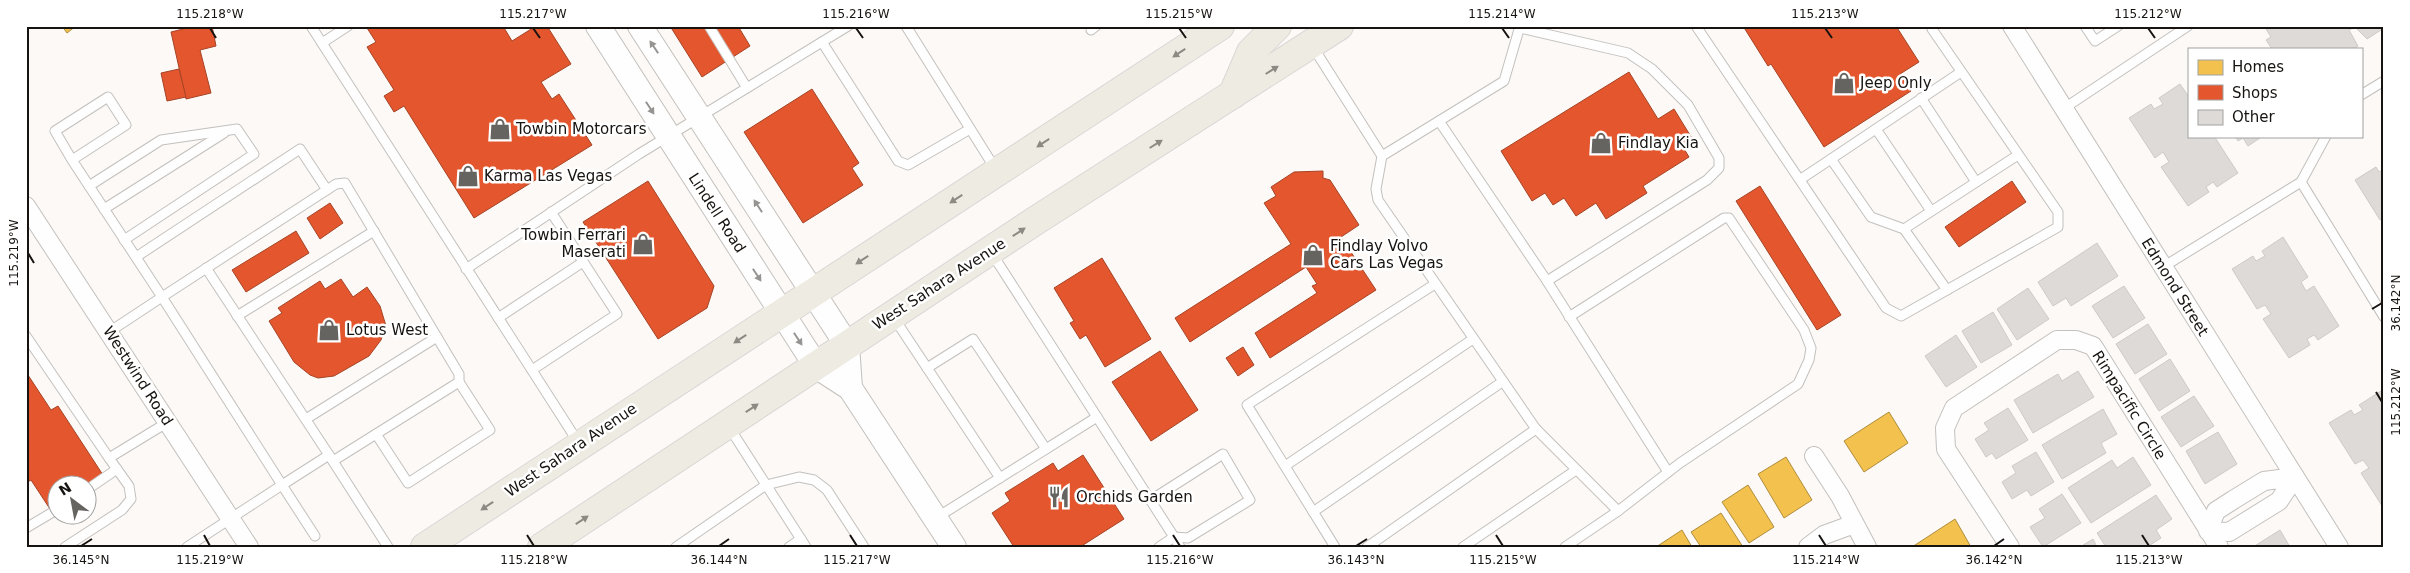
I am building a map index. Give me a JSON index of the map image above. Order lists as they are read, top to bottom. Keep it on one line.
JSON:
{"streets":{"main road":["West Sahara Avenue"],"street":["Lindell Road","Edmond Street","Westwind Road","Rimpacific Circle"]},"crossings":[["Lindell Road","West Sahara Avenue"]],"places":{"shop":["Jeep Only","Towbin Motorcars","Findlay Kia","Karma Las Vegas","Towbin Ferrari Maserati","Findlay Volvo Cars Las Vegas","Lotus West"],"restaurant":["Orchids Garden"]},"legend":["Homes","Shops","Other"],"north":"top left","coordinates":["115.218°W","115.217°W","115.216°W","115.215°W","115.214°W","115.213°W","115.212°W","115.219°W","36.142°N","36.145°N","36.144°N","36.143°N"]}
